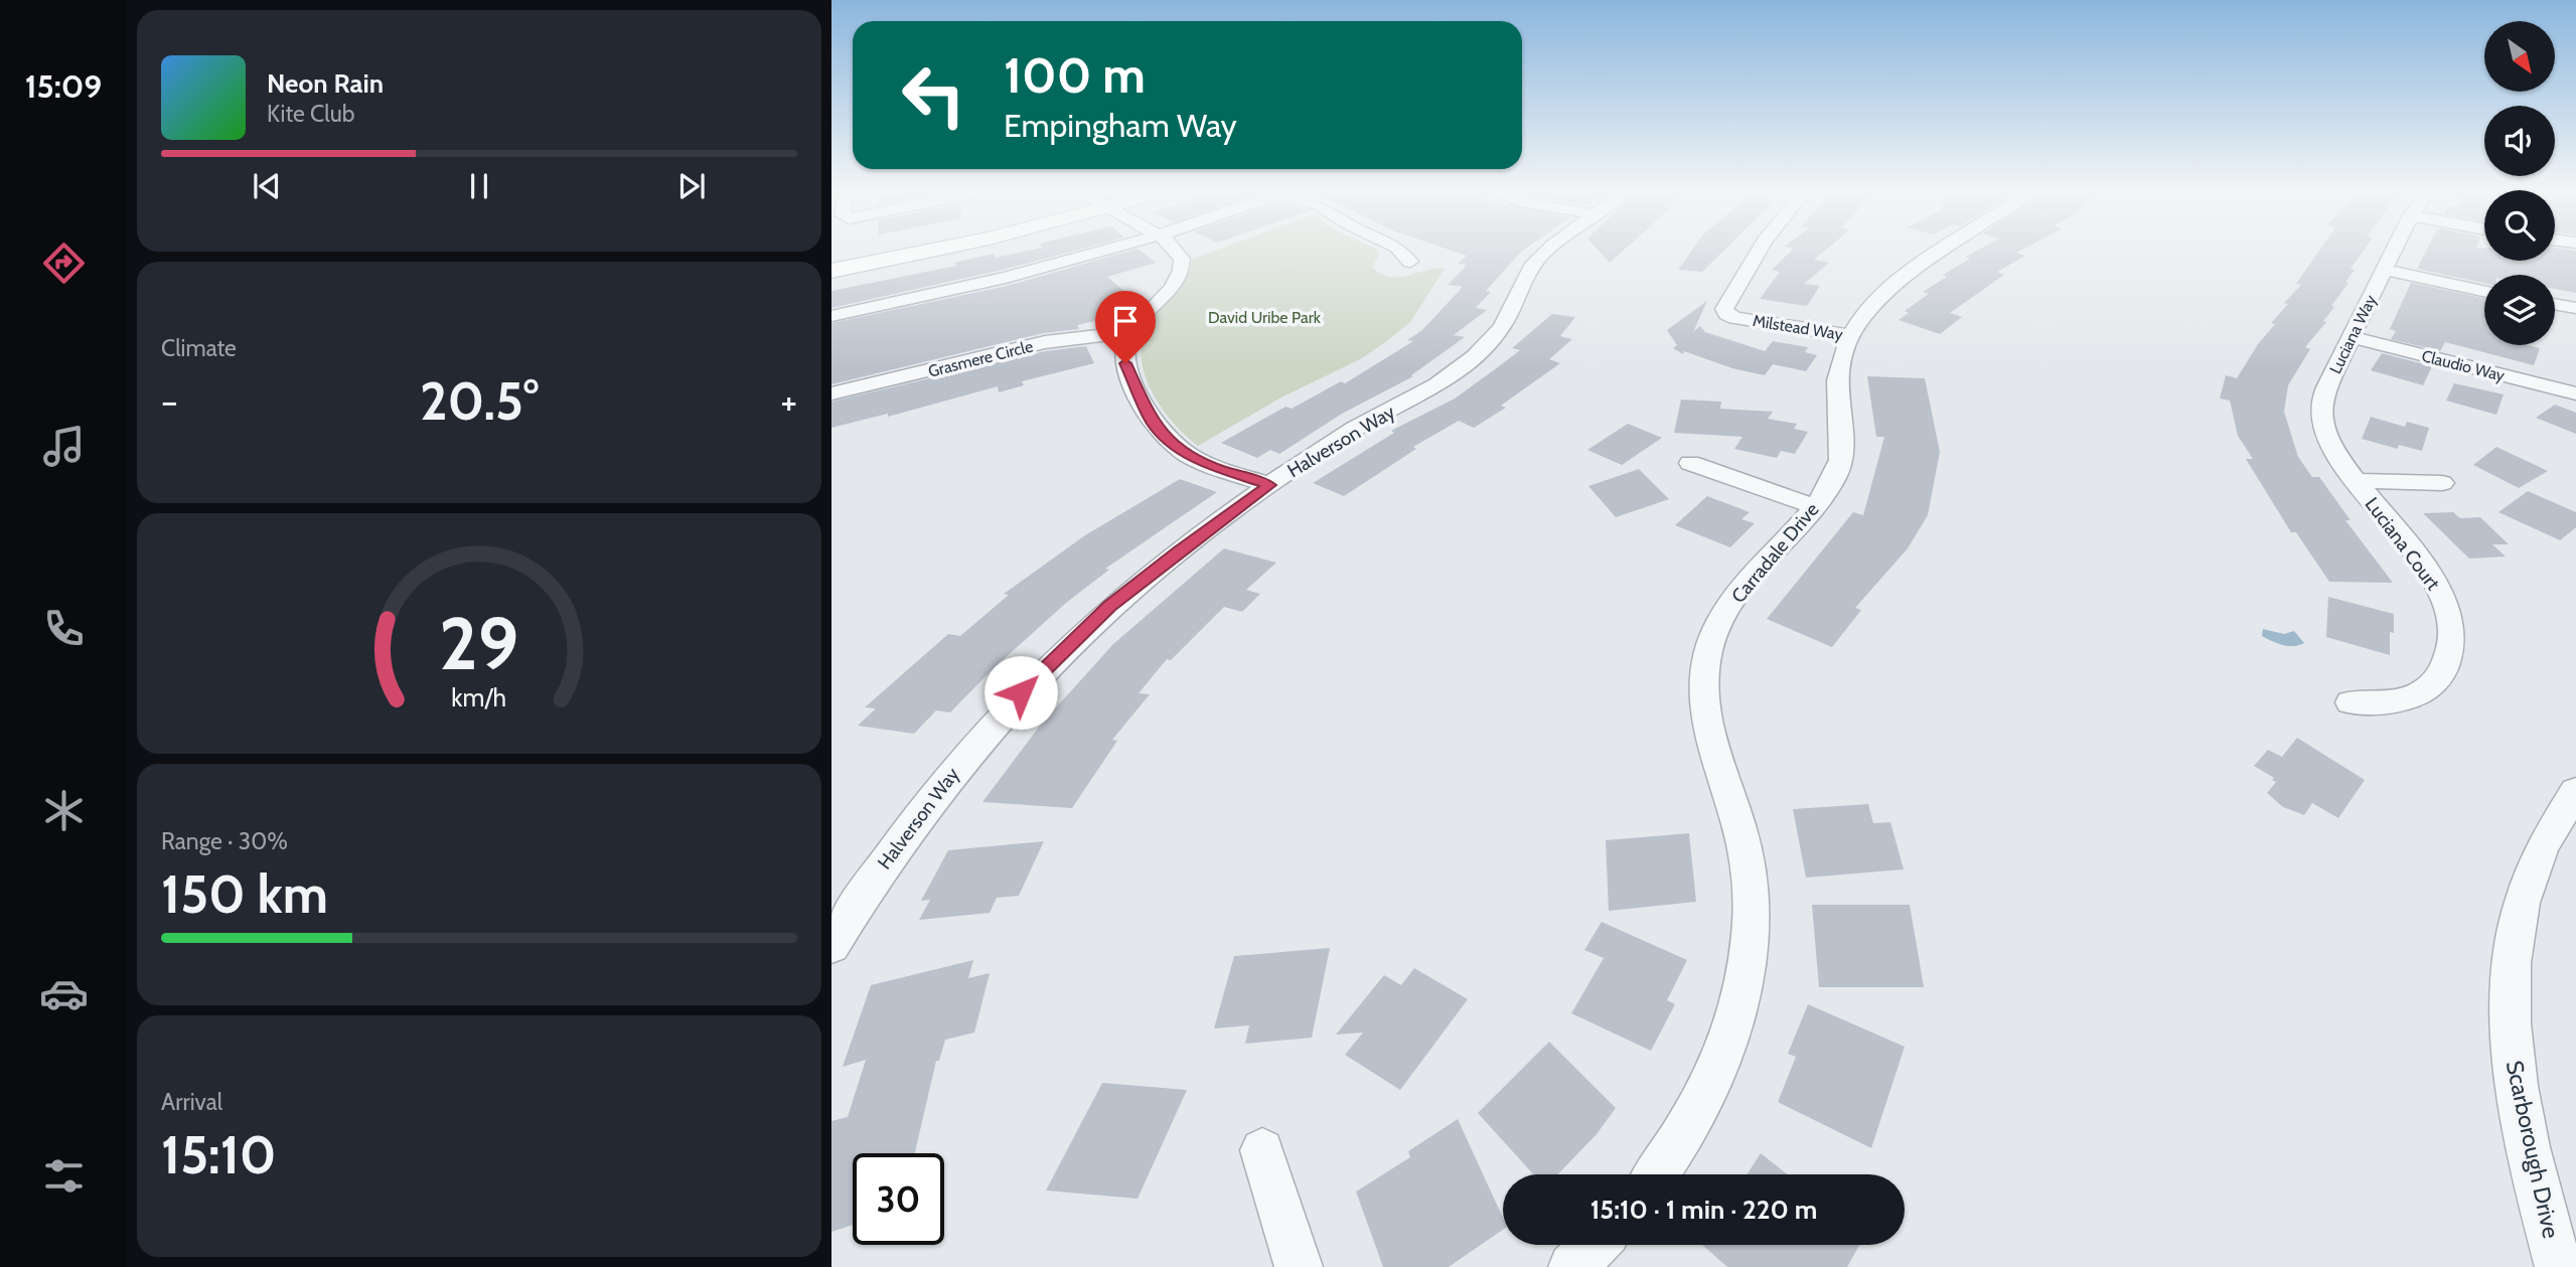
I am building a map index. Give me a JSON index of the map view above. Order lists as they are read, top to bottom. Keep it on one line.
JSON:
{"streets":{"street":["Milstead Way","Luciana Way","Grasmere Circle","Claudio Way","Halverson Way","Luciana Court","Carradale Drive","Scarborough Drive"]},"crossings":[["Milstead Way","Carradale Drive"],["Luciana Way","Claudio Way"],["Luciana Way","Luciana Court"]],"parks":["David Uribe Park"],"north":"bottom right","page":{"tabs":"15:09","turn":["100 m","Empingham Way"],"song":["Neon Rain","Kite Club"],"tile":["Climate",["Range · 30%","150 km"],["Arrival","15:10"]],"heat":["−","20.5°","+"],"limit":"30","trip":"15:10 · 1 min · 220 m","gauge":["29","km/h"]}}
